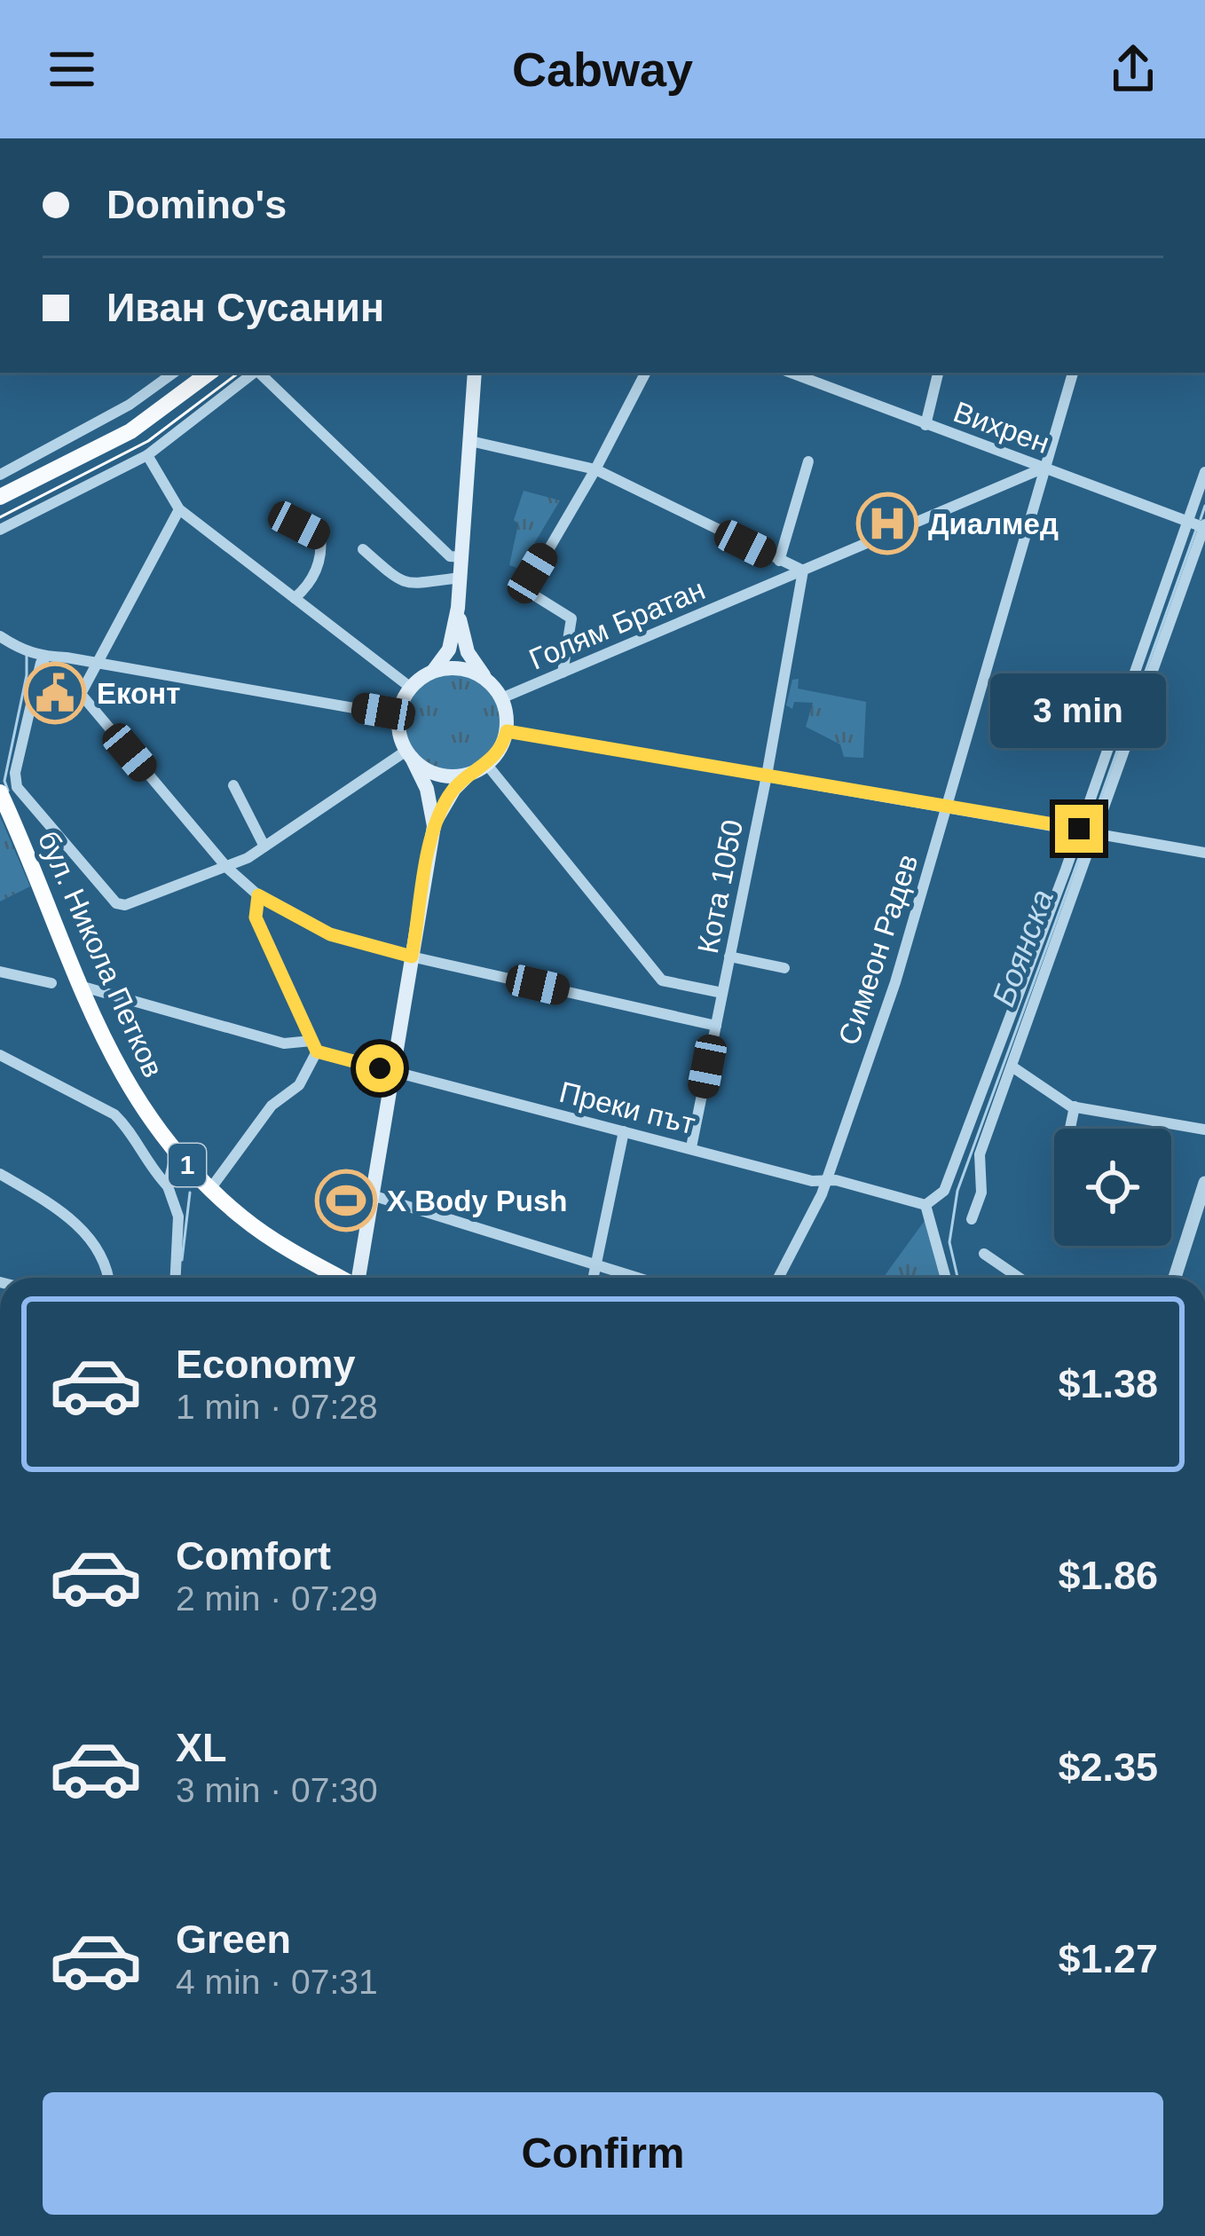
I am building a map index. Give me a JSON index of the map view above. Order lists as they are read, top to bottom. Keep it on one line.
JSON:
{"streets":{"highway":["бул. Никола Петков","1"],"street":["Вихрен","Голям Братан","Кота 1050","Симеон Радев","Преки път"]},"crossings":[["Вихрен","Голям Братан"],["Вихрен","Симеон Радев"],["Голям Братан","Кота 1050"],["Голям Братан","Симеон Радев"],["Кота 1050","Преки път"],["Симеон Радев","Преки път"],["бул. Никола Петков","Преки път"]],"water":["Боянска"],"places":{"hospital":["Диалмед"],"public building":["Еконт"],"sports":["X Body Push"]},"page":{"header":"Cabway","banner":["Domino's","Иван Сусанин"],"bubble":"3 min","list":[{"name":"Economy","note":"1 min · 07:28","value":"$1.38"},{"name":"Comfort","note":"2 min · 07:29","value":"$1.86"},{"name":"XL","note":"3 min · 07:30","value":"$2.35"},{"name":"Green","note":"4 min · 07:31","value":"$1.27"}],"buttons":"Confirm"}}
